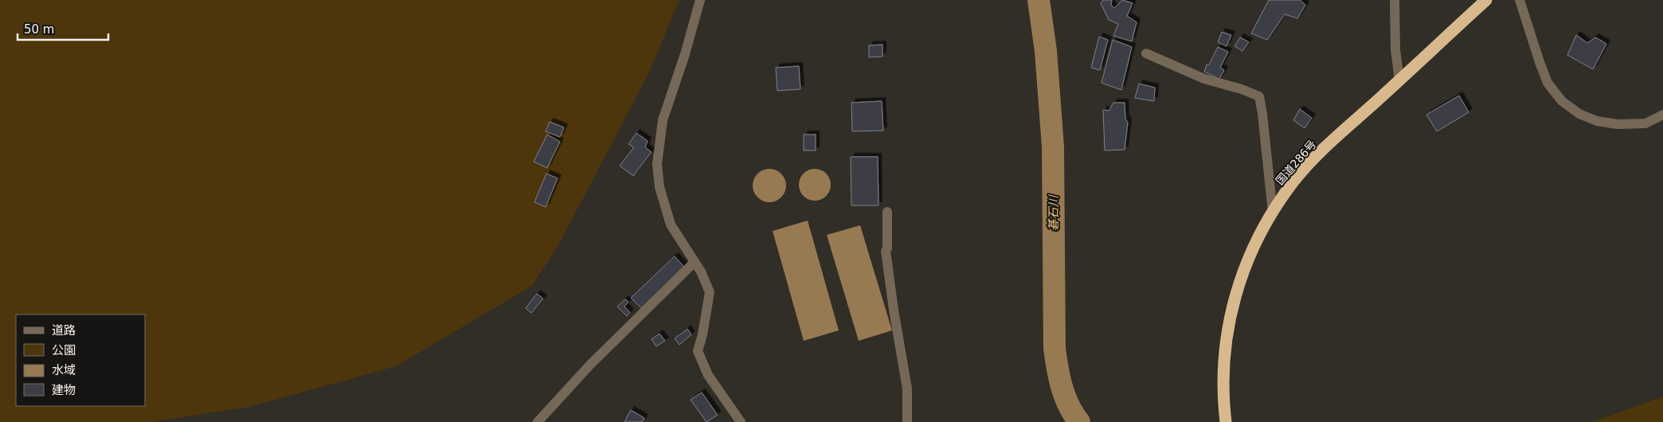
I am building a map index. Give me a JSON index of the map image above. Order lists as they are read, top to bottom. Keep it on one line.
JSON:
{"streets":{"highway":["国道286号"]},"water":["碁石川"],"legend":["道路","公園","水域","建物"],"scale_bar":"50 m"}
